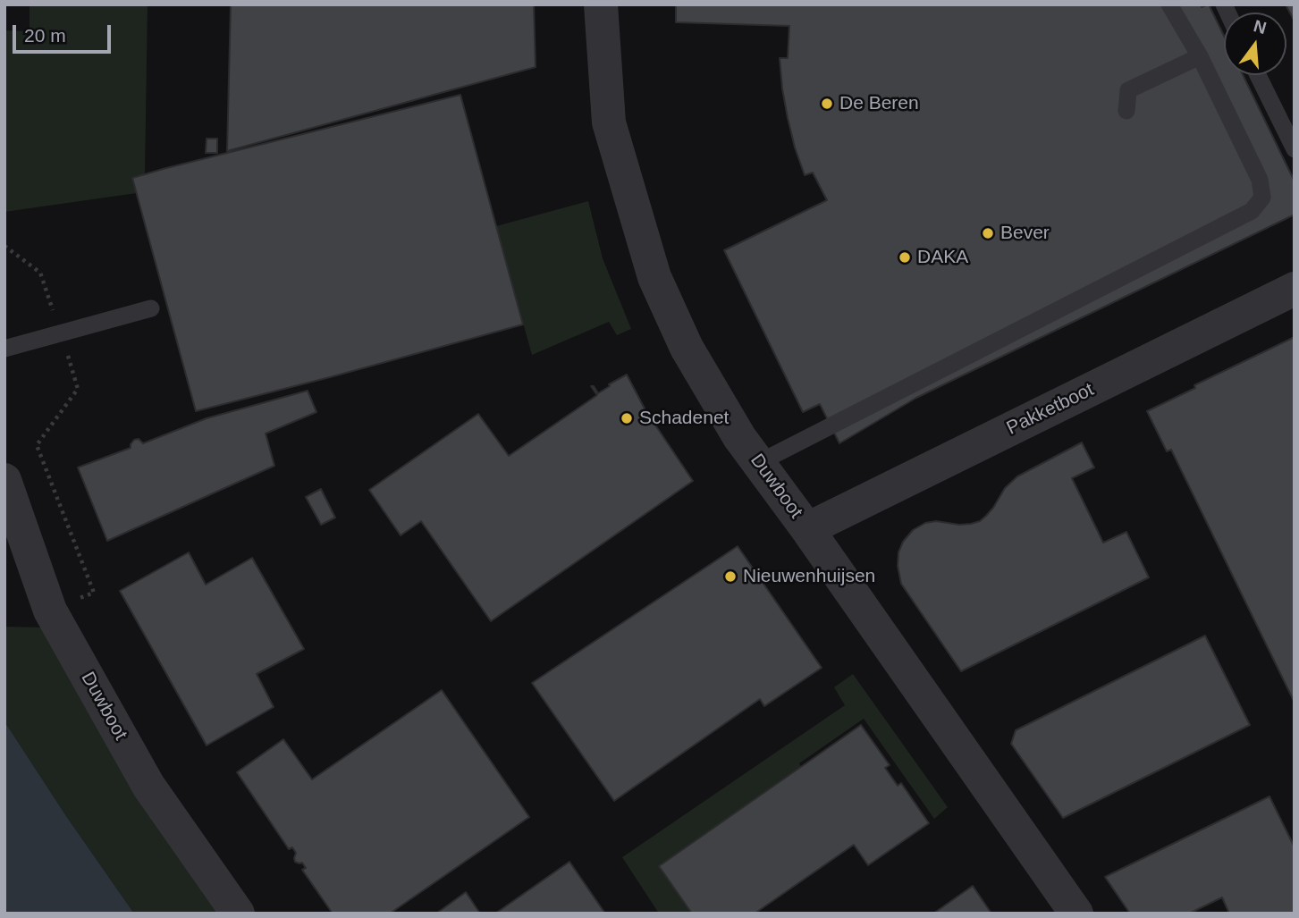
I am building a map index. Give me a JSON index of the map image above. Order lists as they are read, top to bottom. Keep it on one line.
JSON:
{"streets":{"street":["Pakketboot","Duwboot"]},"crossings":[["Pakketboot","Duwboot"]],"places":["De Beren","Bever","DAKA","Schadenet","Nieuwenhuijsen"],"scale_bar":"20 m","north":"top"}
